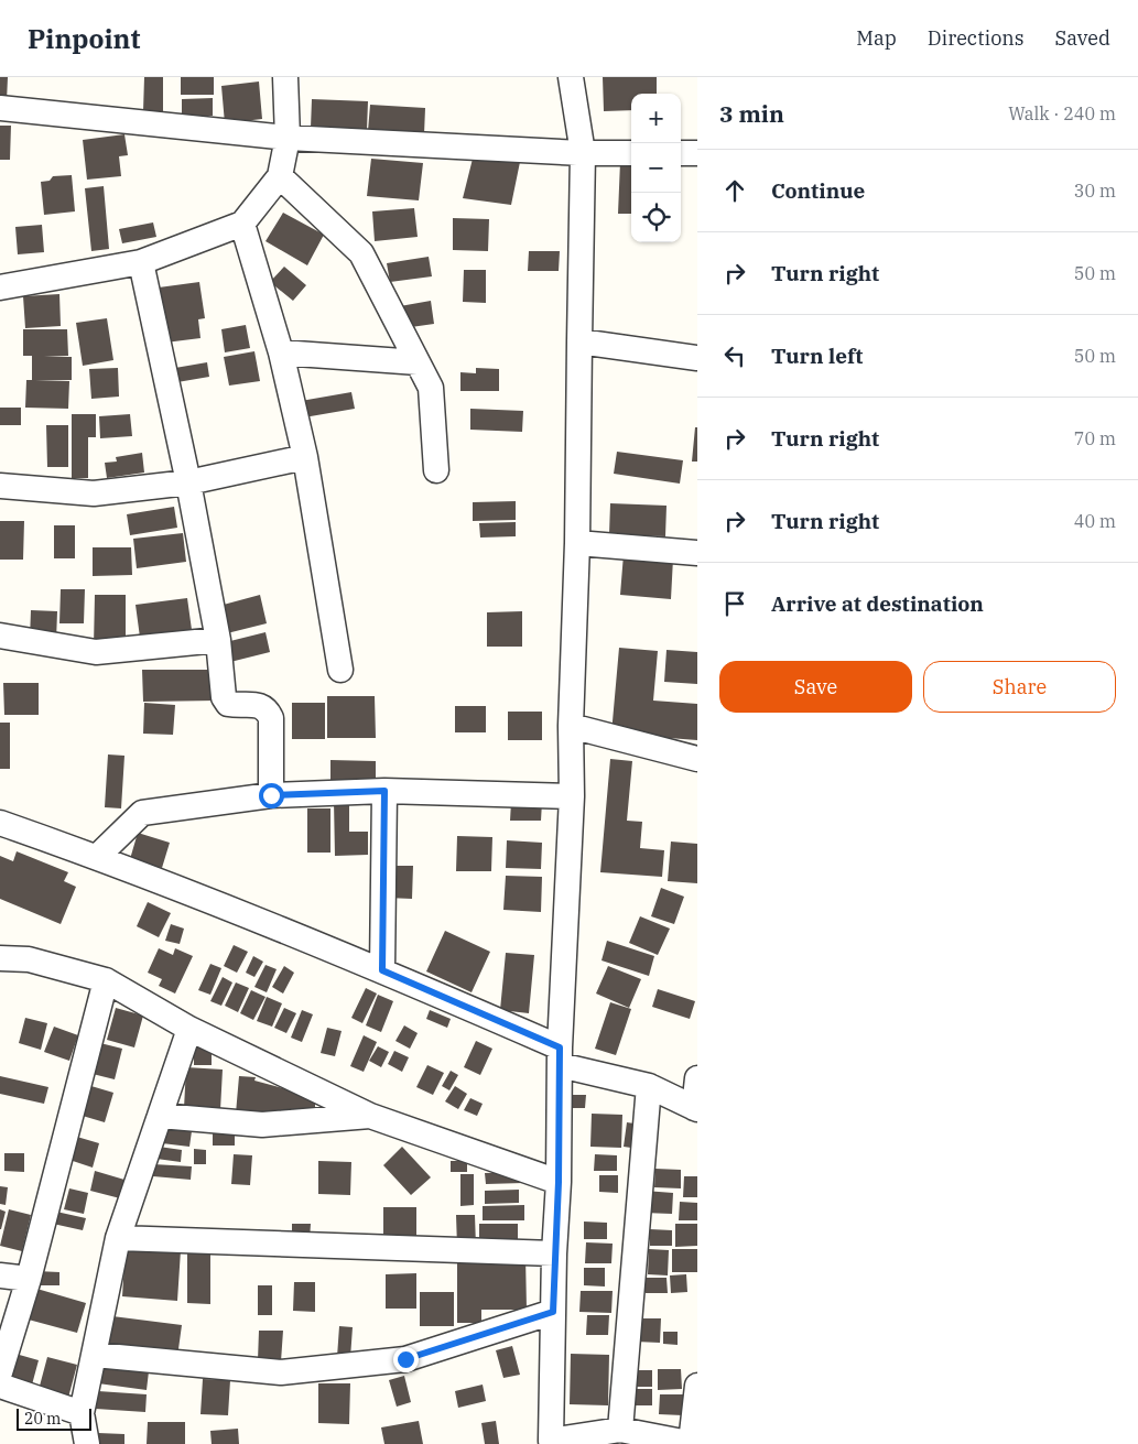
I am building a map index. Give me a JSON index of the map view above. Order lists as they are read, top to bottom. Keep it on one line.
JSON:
{"scale_bar":"20 m","page":{"header":"Pinpoint","nav":["Map","Directions","Saved"],"heading":["3 min","Walk · 240 m"],"map_buttons":["+","−"],"list":[["Continue","30 m"],["Turn right","50 m"],["Turn left","50 m"],["Turn right","70 m"],["Turn right","40 m"],"Arrive at destination"],"buttons":["Save","Share"],"scale":"20 m"}}
